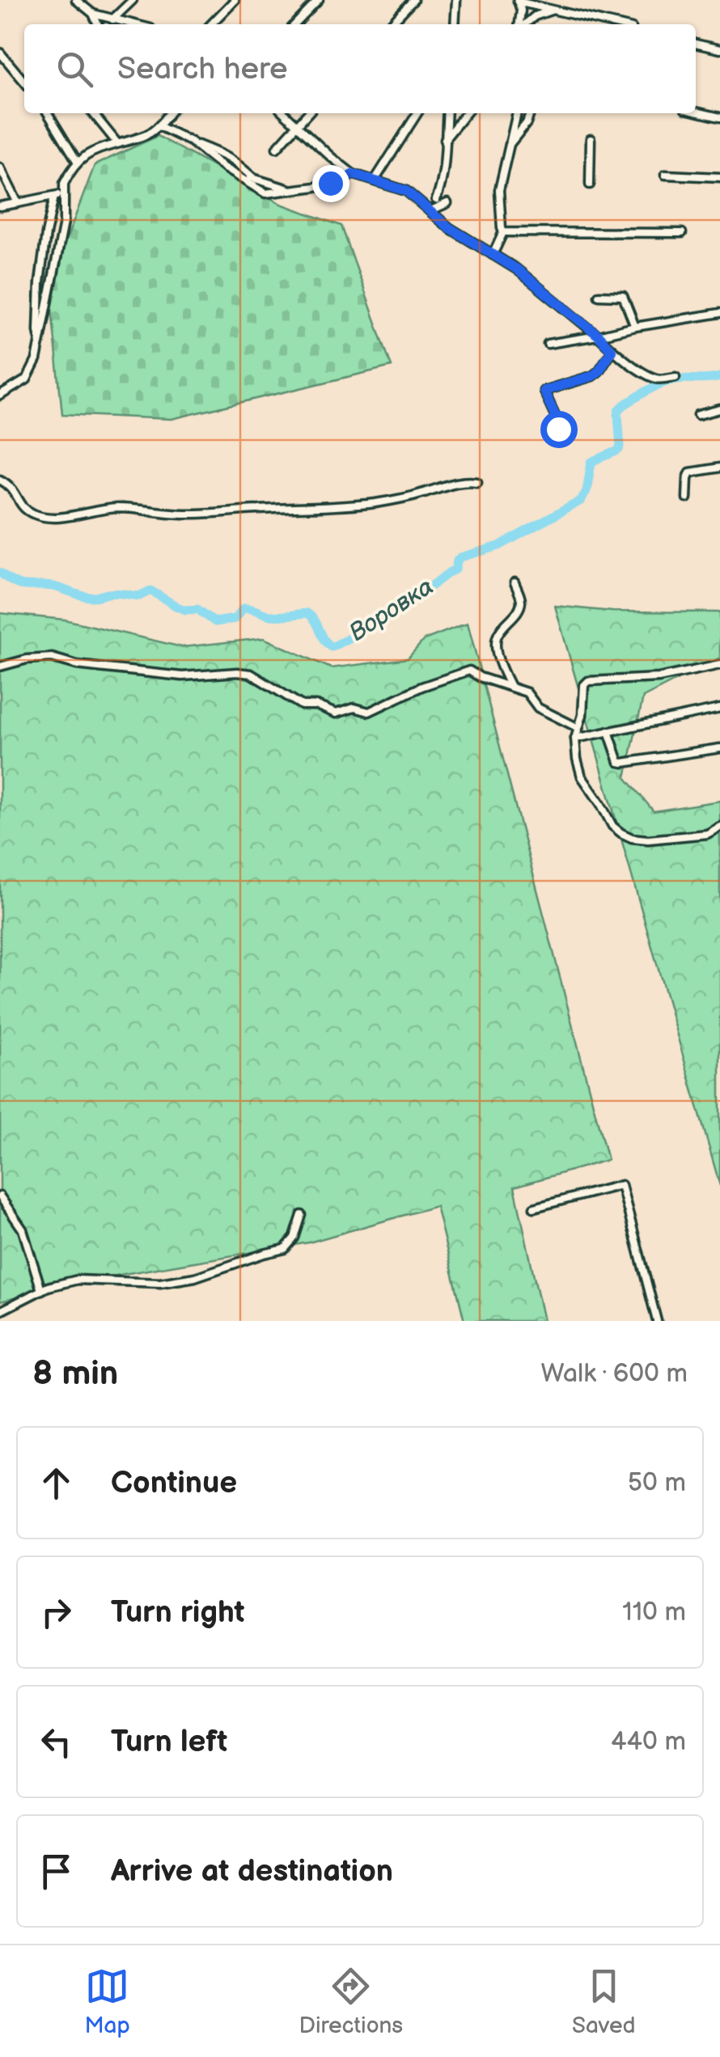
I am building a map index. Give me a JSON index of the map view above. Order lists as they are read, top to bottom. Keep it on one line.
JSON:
{"water":["Воровка"],"page":{"search":"Search here","heading":["8 min","Walk · 600 m"],"list":[["Continue","50 m"],["Turn right","110 m"],["Turn left","440 m"],"Arrive at destination"],"nav":["Map","Directions","Saved"]}}
